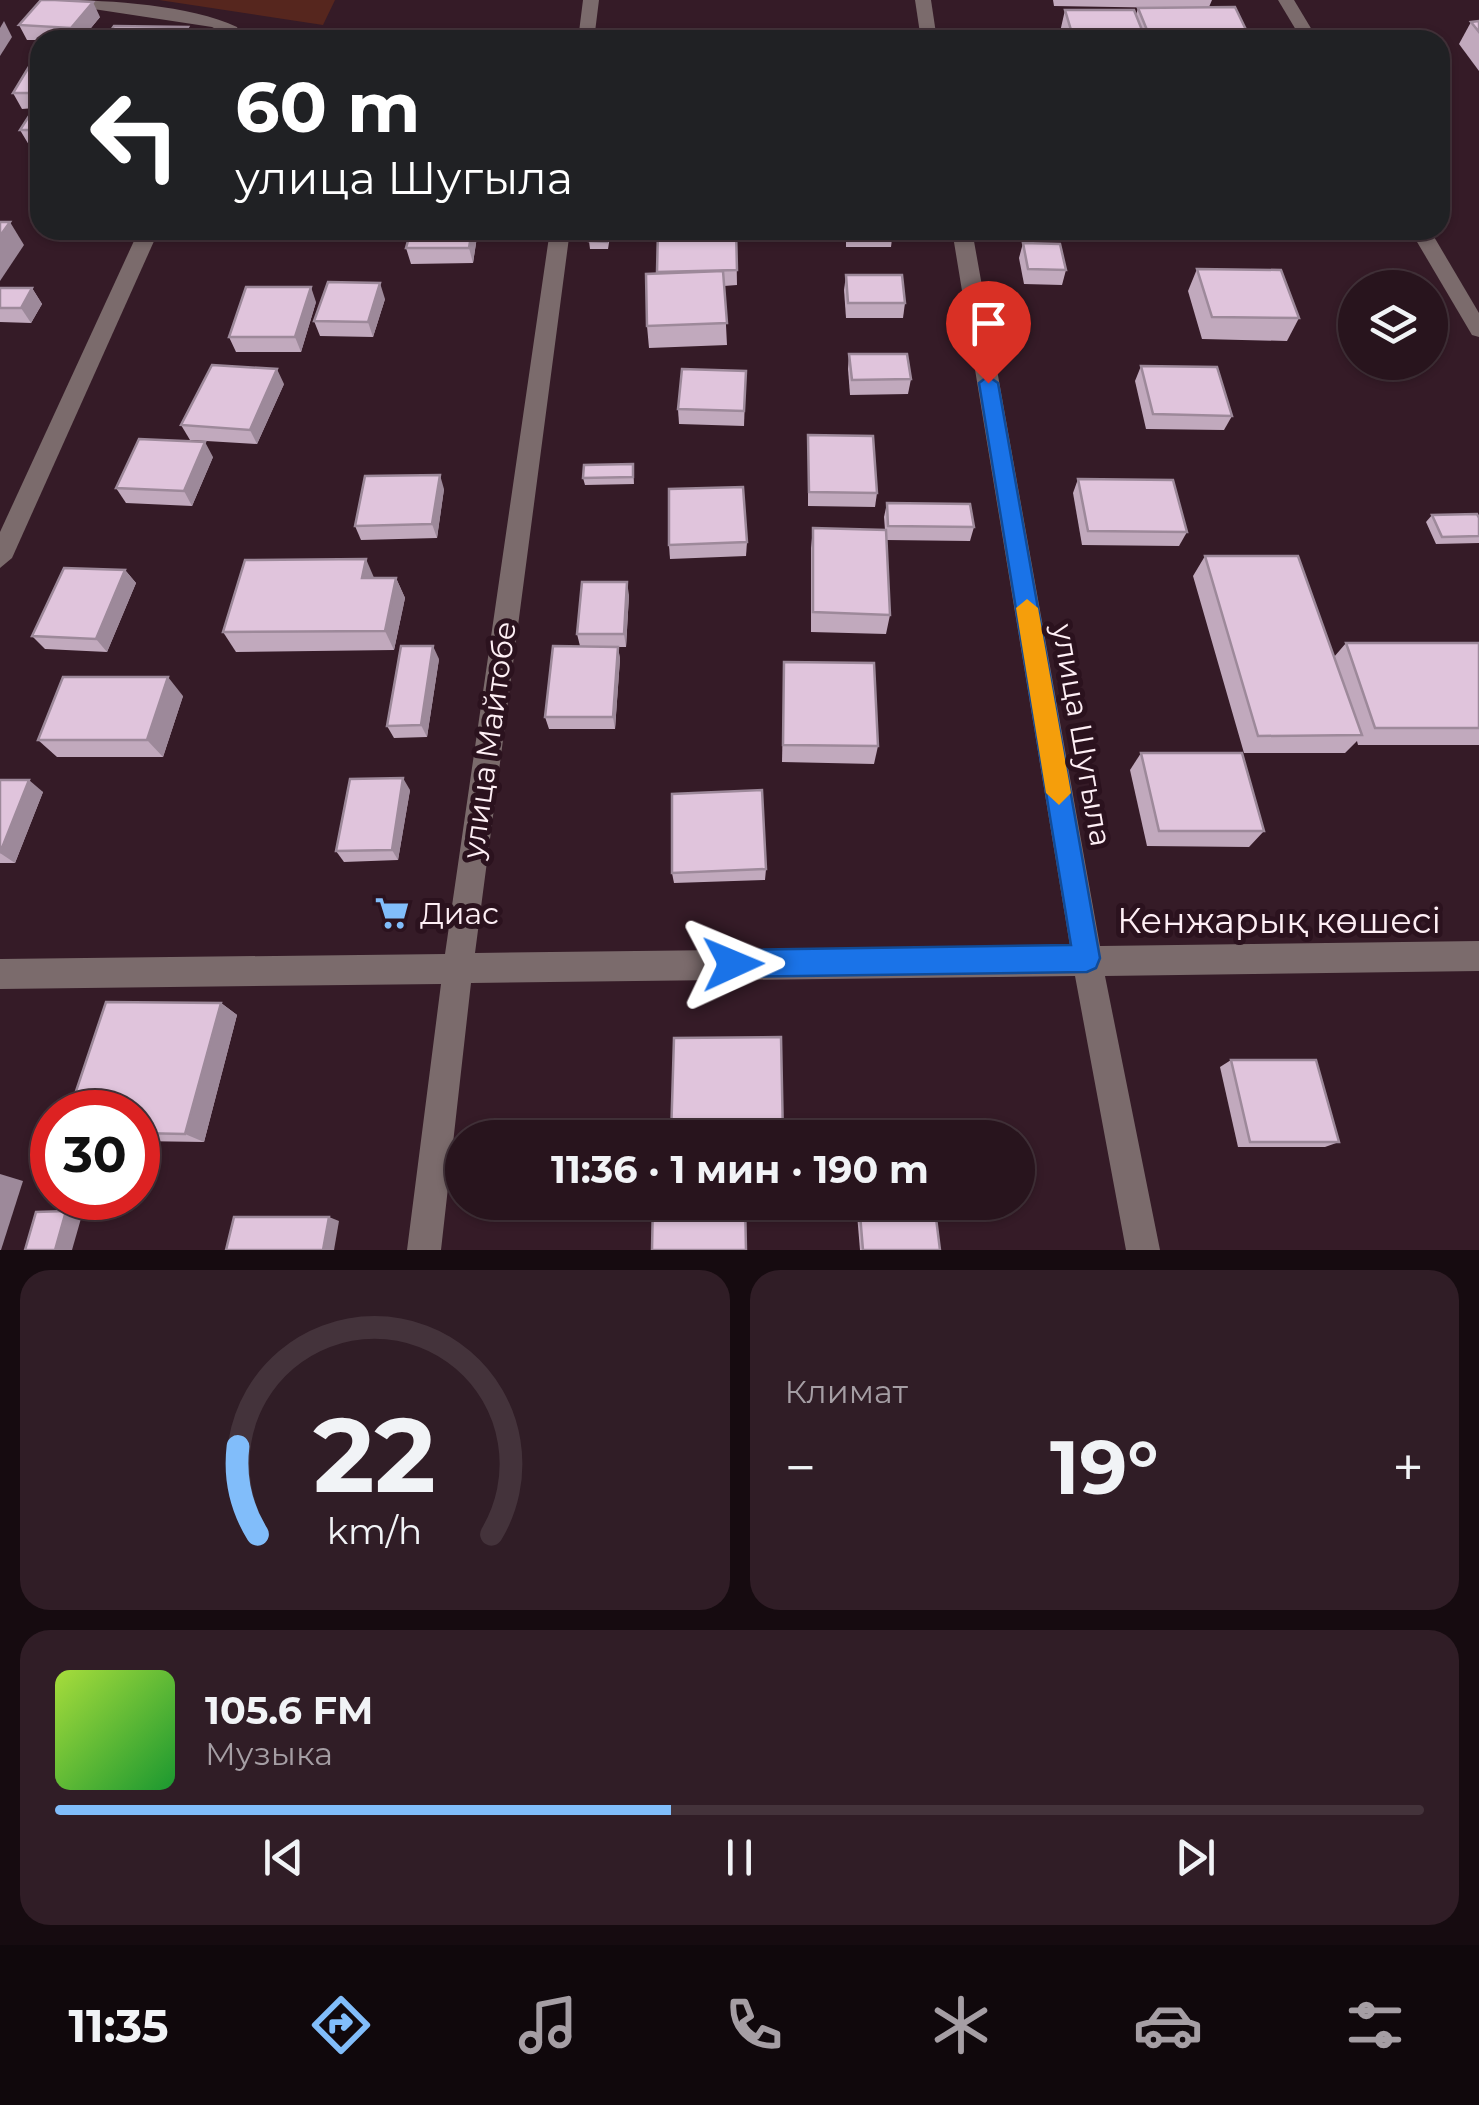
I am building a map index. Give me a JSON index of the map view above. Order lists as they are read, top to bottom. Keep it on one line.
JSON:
{"streets":{"street":["улица Шугыла","улица Майтобе","Кенжарық көшесі"]},"crossings":[["улица Шугыла","Кенжарық көшесі"],["улица Майтобе","Кенжарық көшесі"]],"places":{"supermarket":["Диас"]},"page":{"turn":["60 m","улица Шугыла"],"limit":"30","trip":"11:36 · 1 мин · 190 m","tile":"Климат","heat":["−","19°","+"],"song":["105.6 FM","Музыка"],"tabs":"11:35","gauge":["22","km/h"]}}
